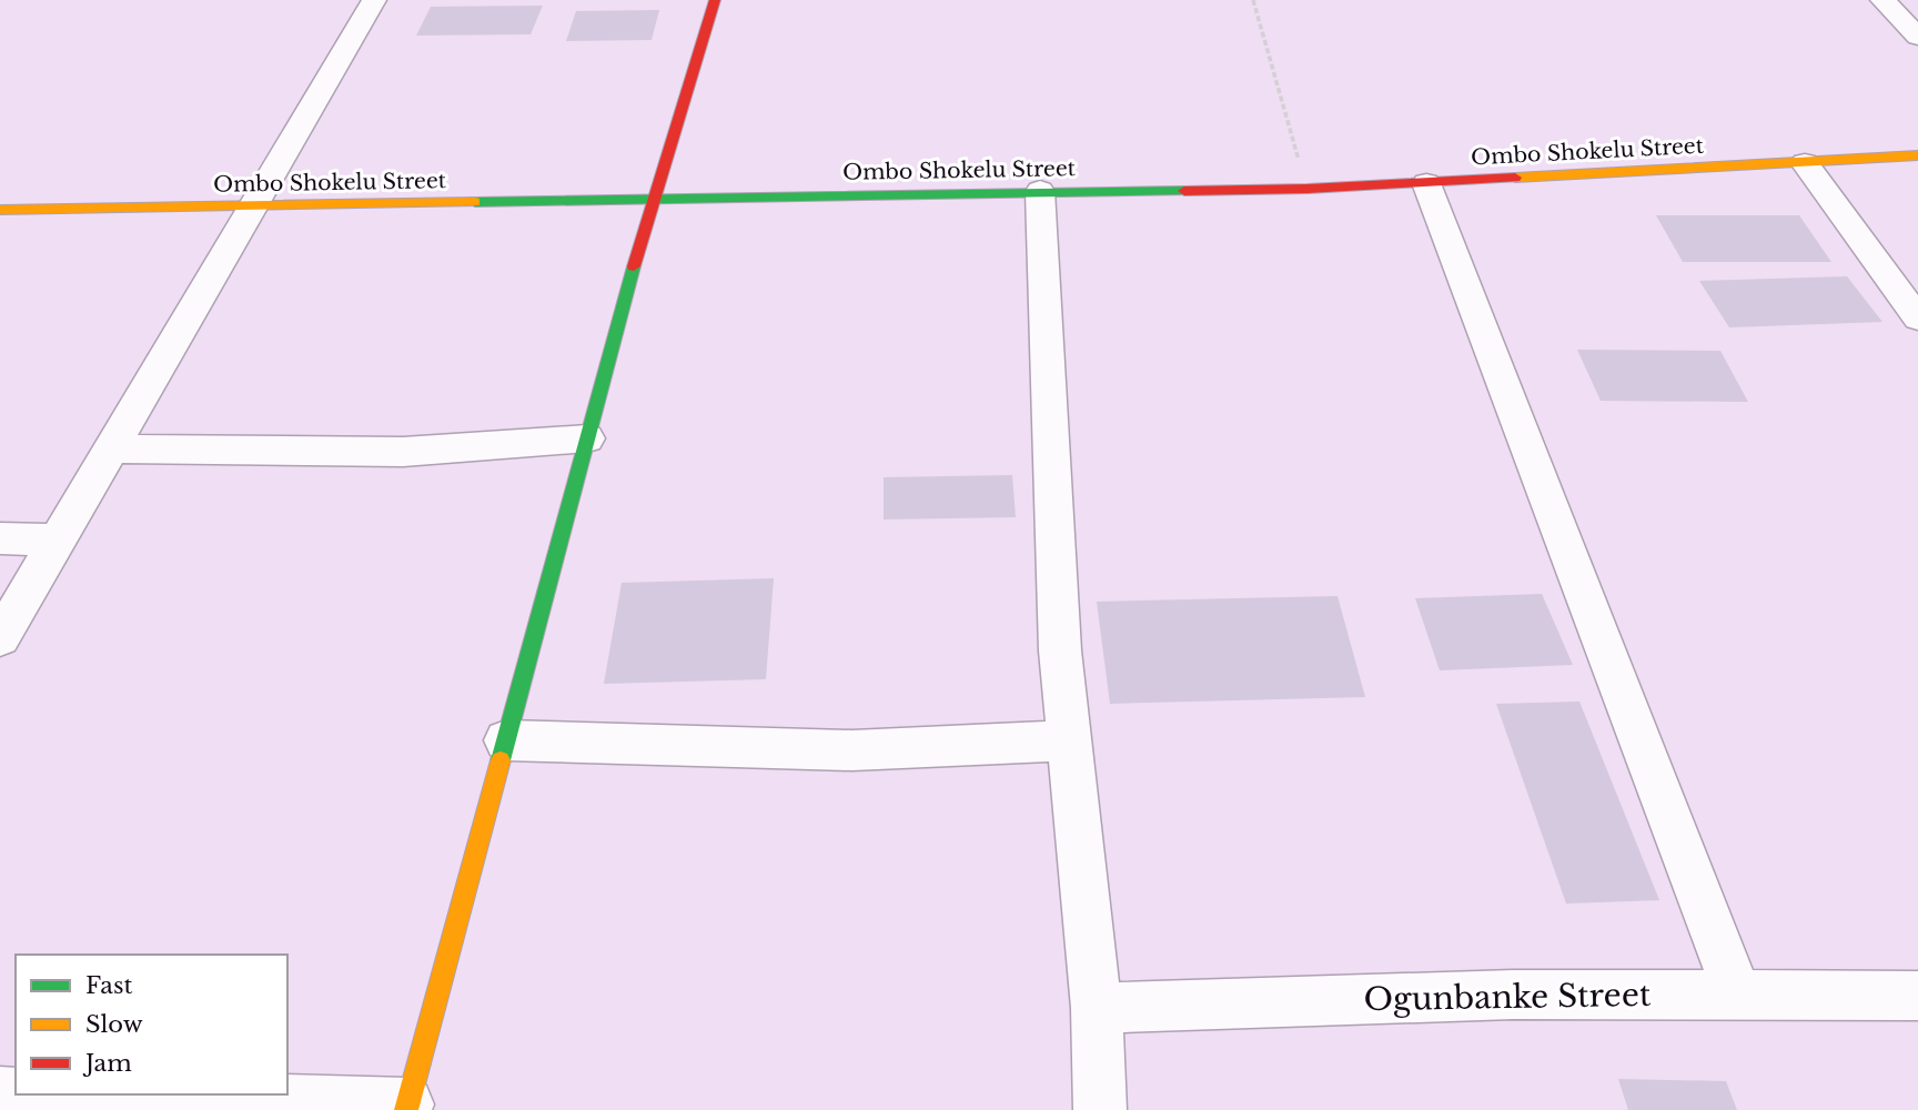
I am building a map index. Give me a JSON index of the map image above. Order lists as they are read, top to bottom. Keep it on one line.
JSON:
{"streets":{"street":["Ombo Shokelu Street","Ogunbanke Street"]},"legend":["Fast","Slow","Jam"]}
